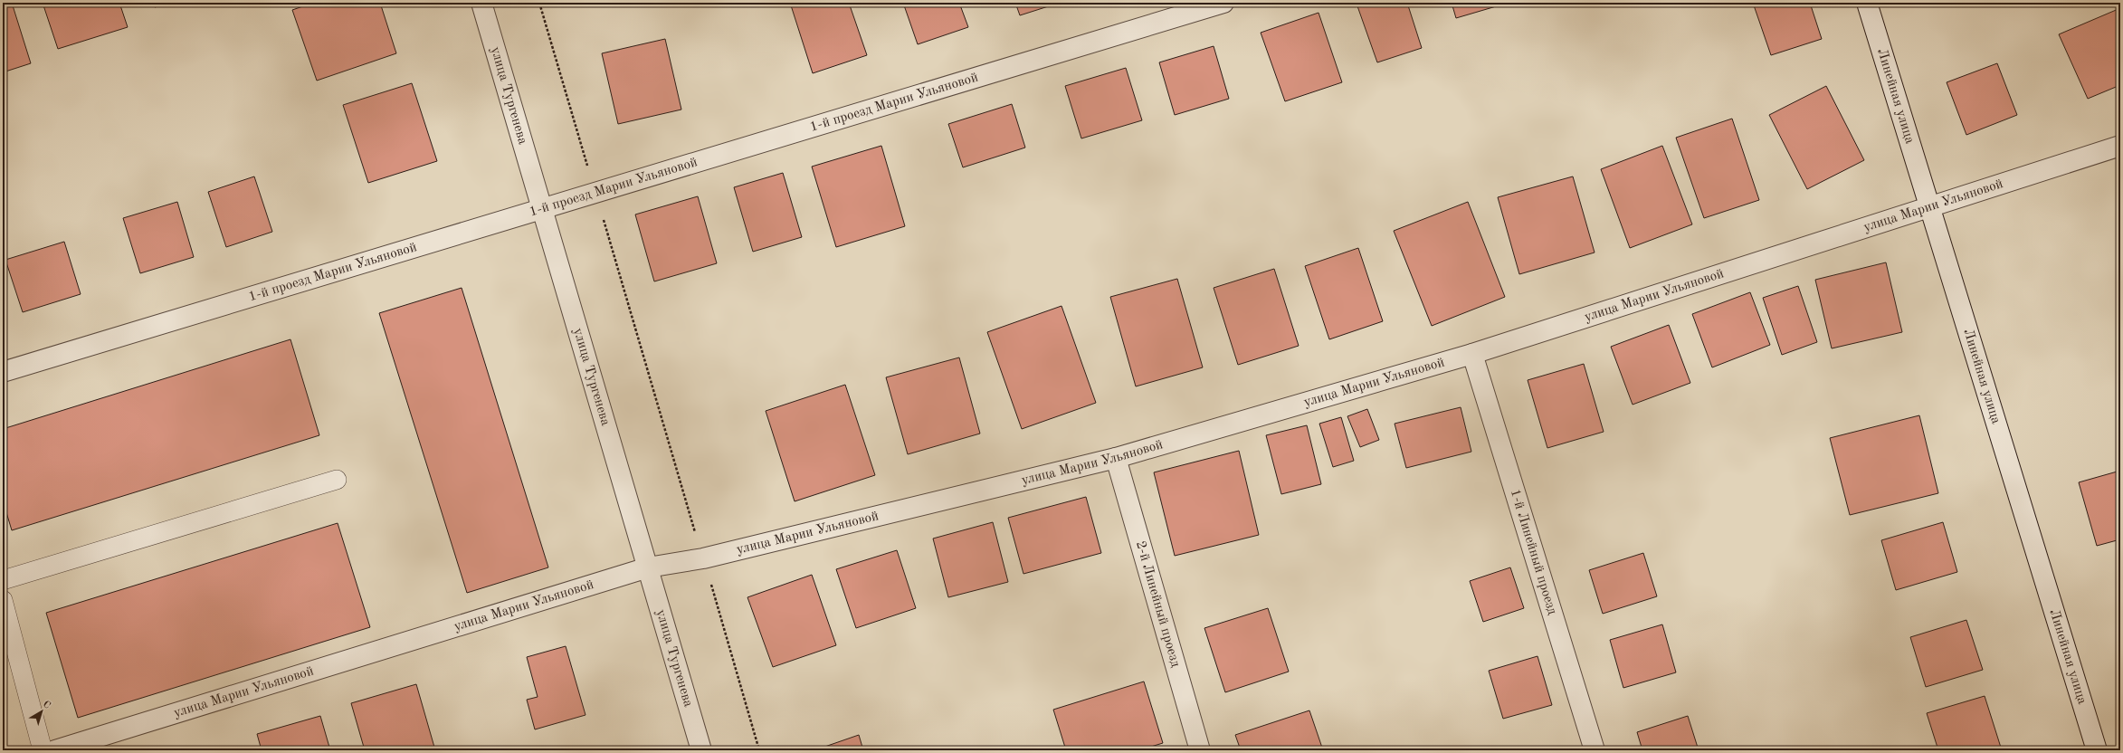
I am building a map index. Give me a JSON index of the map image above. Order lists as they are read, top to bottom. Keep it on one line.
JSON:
{"streets":{"street":["улица Тургенева","Линейная улица","1-й проезд Марии Ульяновой","улица Марии Ульяновой","1-й Линейный проезд","2-й Линейный проезд"]},"crossings":[["улица Тургенева","1-й проезд Марии Ульяновой"],["улица Тургенева","улица Марии Ульяновой"],["Линейная улица","улица Марии Ульяновой"],["улица Марии Ульяновой","1-й Линейный проезд"],["улица Марии Ульяновой","2-й Линейный проезд"]],"north":"top right"}
